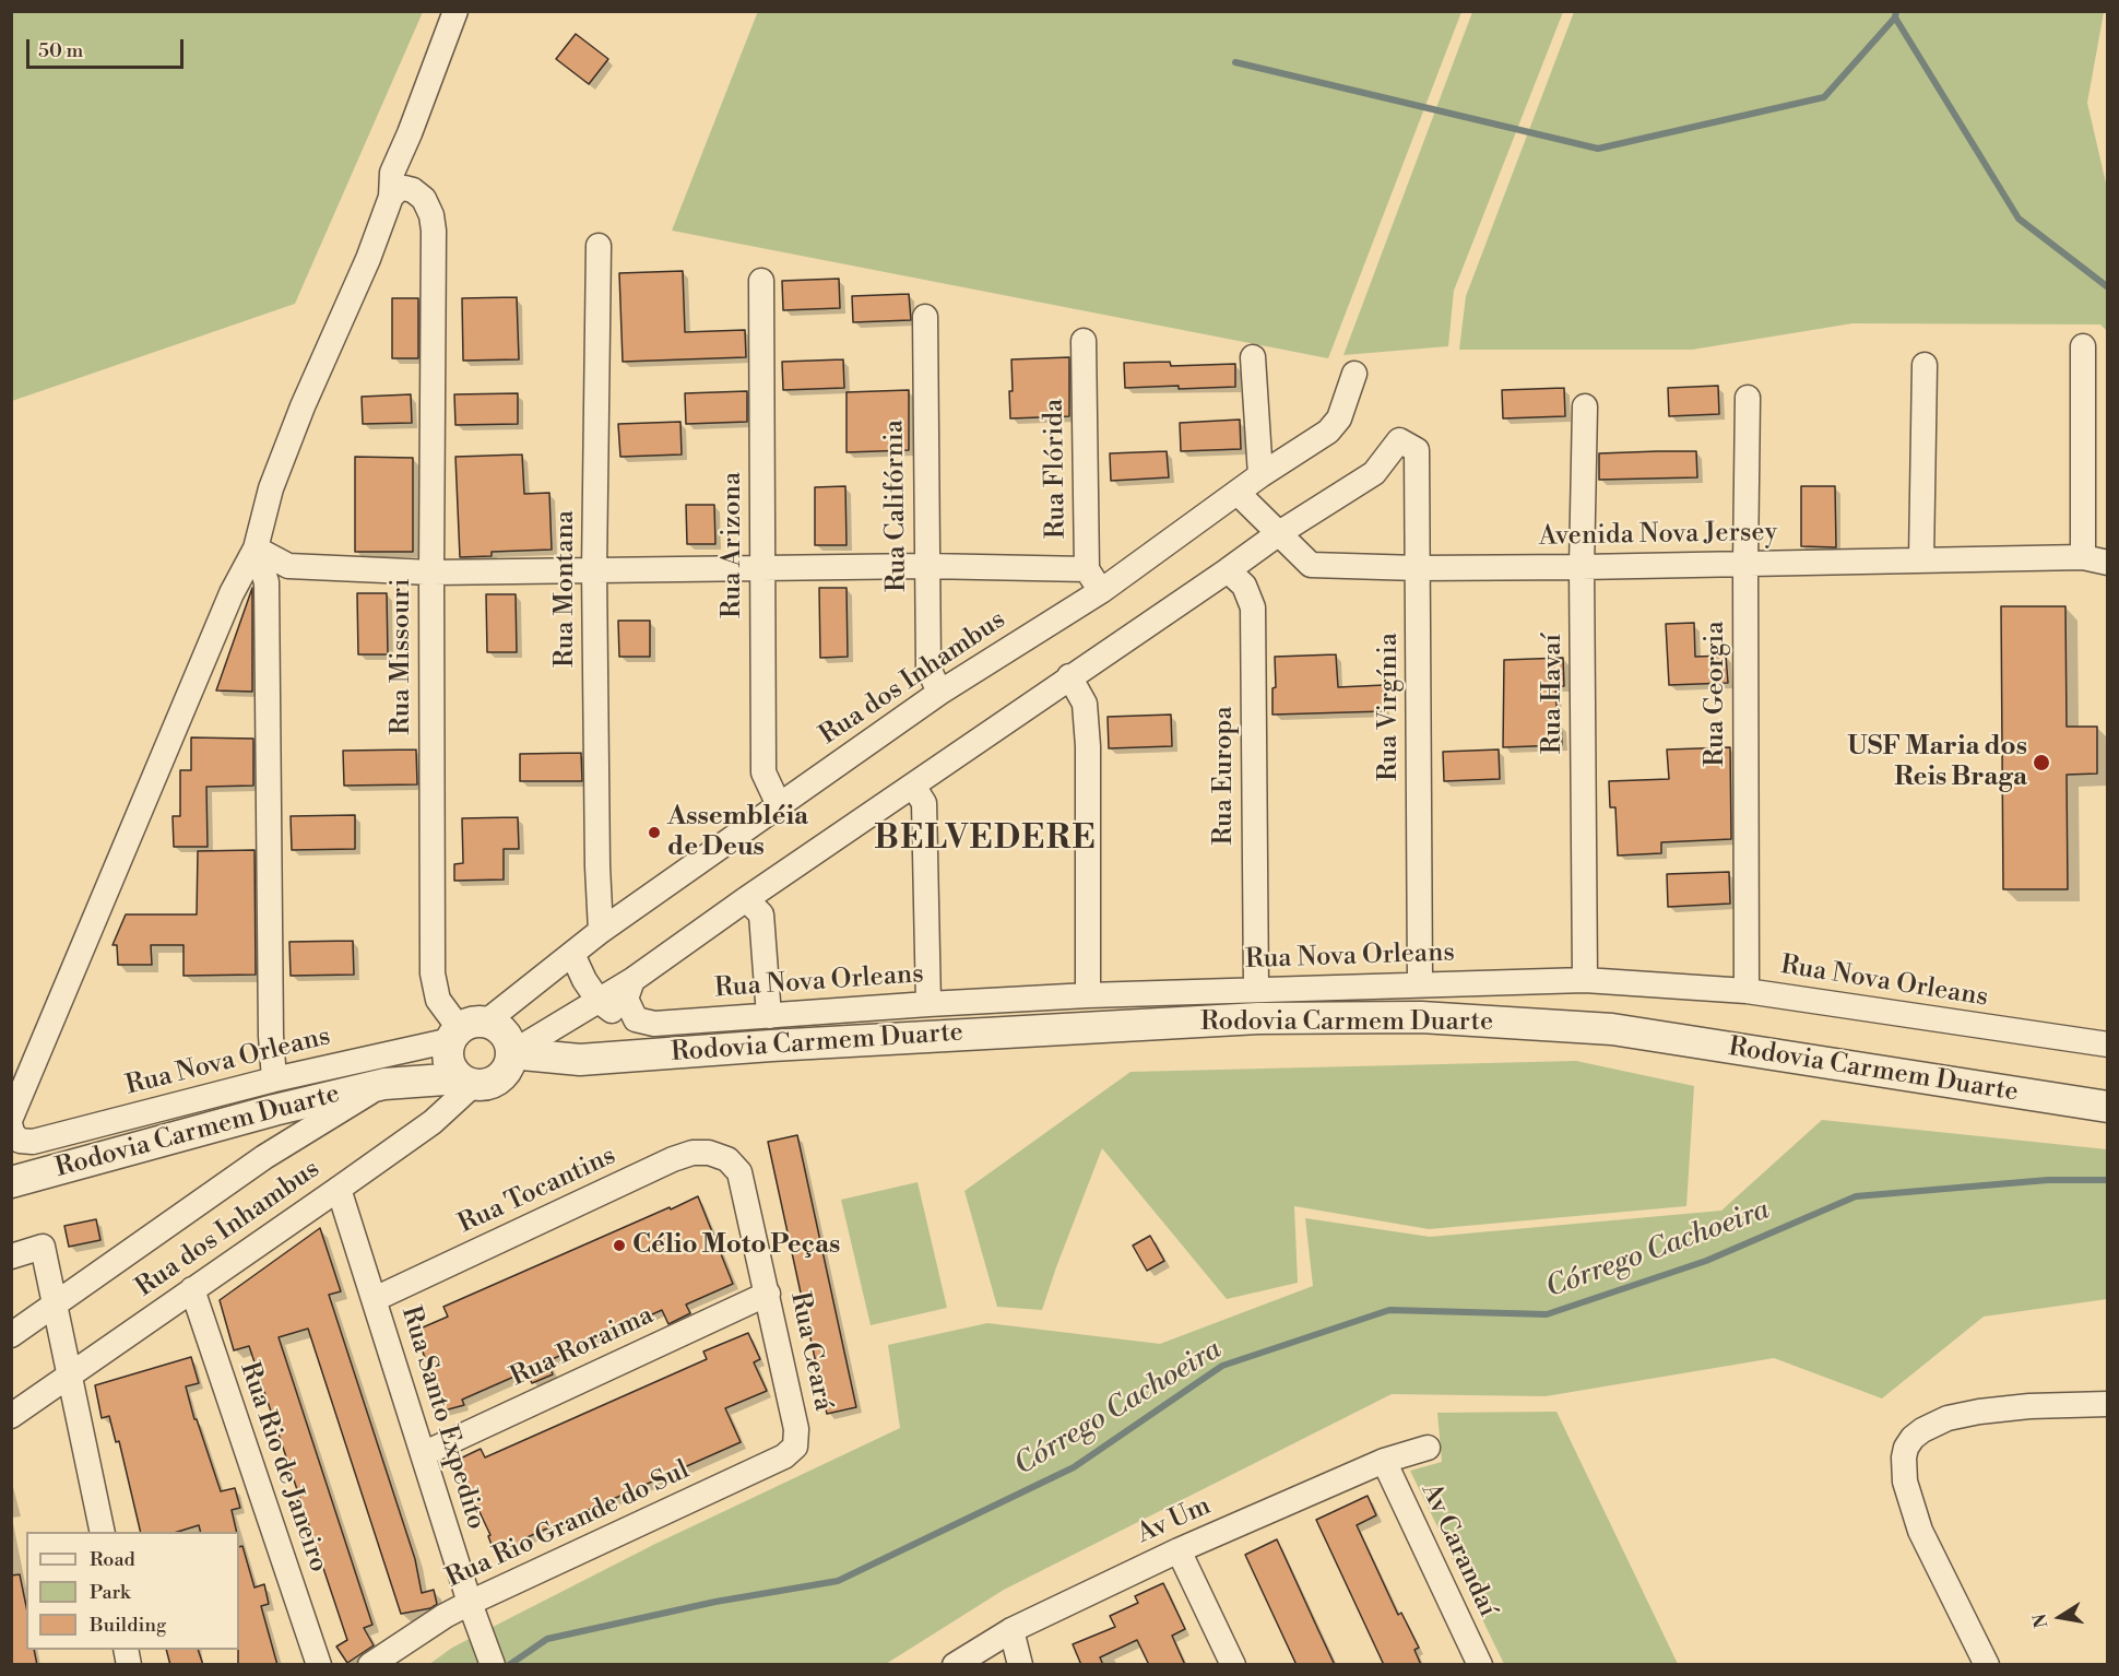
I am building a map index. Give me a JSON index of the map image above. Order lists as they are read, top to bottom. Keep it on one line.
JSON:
{"streets":{"street":["Rua Flórida","Rua Califórnia","Avenida Nova Jersey","Rua Arizona","Rua Montana","Rua Missouri","Rua dos Inhambus","Rua Havaí","Rua Georgia","Rua Virgínia","Rua Europa","Rua Nova Orleans","Rodovia Carmem Duarte","Rua Tocantins","Rua Roraima","Rua Ceará","Rua Santo Expedito","Rua Rio de Janeiro","Av Um","Rua Rio Grande do Sul","Av Carandaí"]},"crossings":[["Rua Flórida","Rua dos Inhambus"],["Rua Califórnia","Rua dos Inhambus"],["Avenida Nova Jersey","Rua dos Inhambus"],["Avenida Nova Jersey","Rua Havaí"],["Avenida Nova Jersey","Rua Georgia"],["Avenida Nova Jersey","Rua Virgínia"],["Rua Arizona","Rua dos Inhambus"],["Rua Montana","Rua dos Inhambus"],["Rua Missouri","Rua dos Inhambus"],["Rua Missouri","Rua Nova Orleans"],["Rua Missouri","Rodovia Carmem Duarte"],["Rua dos Inhambus","Rua Virgínia"],["Rua dos Inhambus","Rua Europa"],["Rua dos Inhambus","Rua Nova Orleans"],["Rua dos Inhambus","Rodovia Carmem Duarte"],["Rua dos Inhambus","Rua Santo Expedito"],["Rua dos Inhambus","Rua Rio de Janeiro"],["Rua Havaí","Rua Nova Orleans"],["Rua Georgia","Rua Nova Orleans"],["Rua Virgínia","Rua Nova Orleans"],["Rua Europa","Rua Nova Orleans"],["Rua Nova Orleans","Rodovia Carmem Duarte"],["Rua Tocantins","Rua Ceará"],["Rua Tocantins","Rua Santo Expedito"],["Rua Roraima","Rua Ceará"],["Rua Roraima","Rua Santo Expedito"],["Rua Ceará","Rua Rio Grande do Sul"],["Rua Santo Expedito","Rua Rio Grande do Sul"],["Av Um","Av Carandaí"]],"districts":["BELVEDERE"],"water":["Córrego Cachoeira"],"places":["USF Maria dos Reis Braga","Assembléia de Deus","Célio Moto Peças"],"legend":["Road","Park","Building"],"scale_bar":"50 m","north":"left"}
